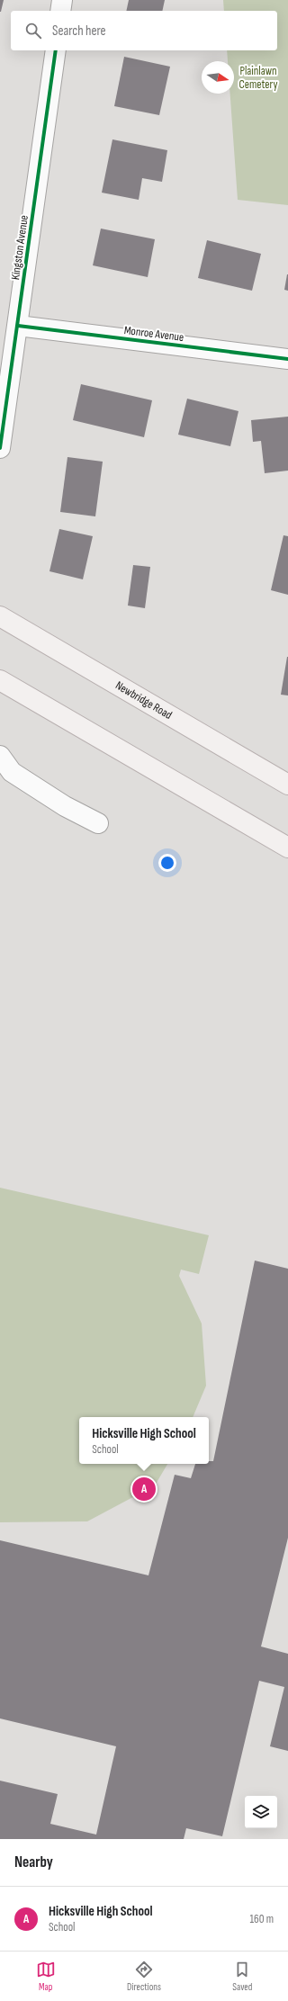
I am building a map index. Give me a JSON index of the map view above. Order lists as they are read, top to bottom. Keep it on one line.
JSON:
{"streets":{"main road":["Newbridge Road"],"street":["Kingston Avenue","Monroe Avenue"]},"crossings":[["Kingston Avenue","Monroe Avenue"]],"parks":["Plainlawn Cemetery"],"north":"right","page":{"search":"Search here","popup":["Hicksville High School","School"],"pins":"A","heading":"Nearby","list":[{"mark":"A","name":"Hicksville High School","note":"School","value":"160 m"}],"nav":["Map","Directions","Saved"]}}
